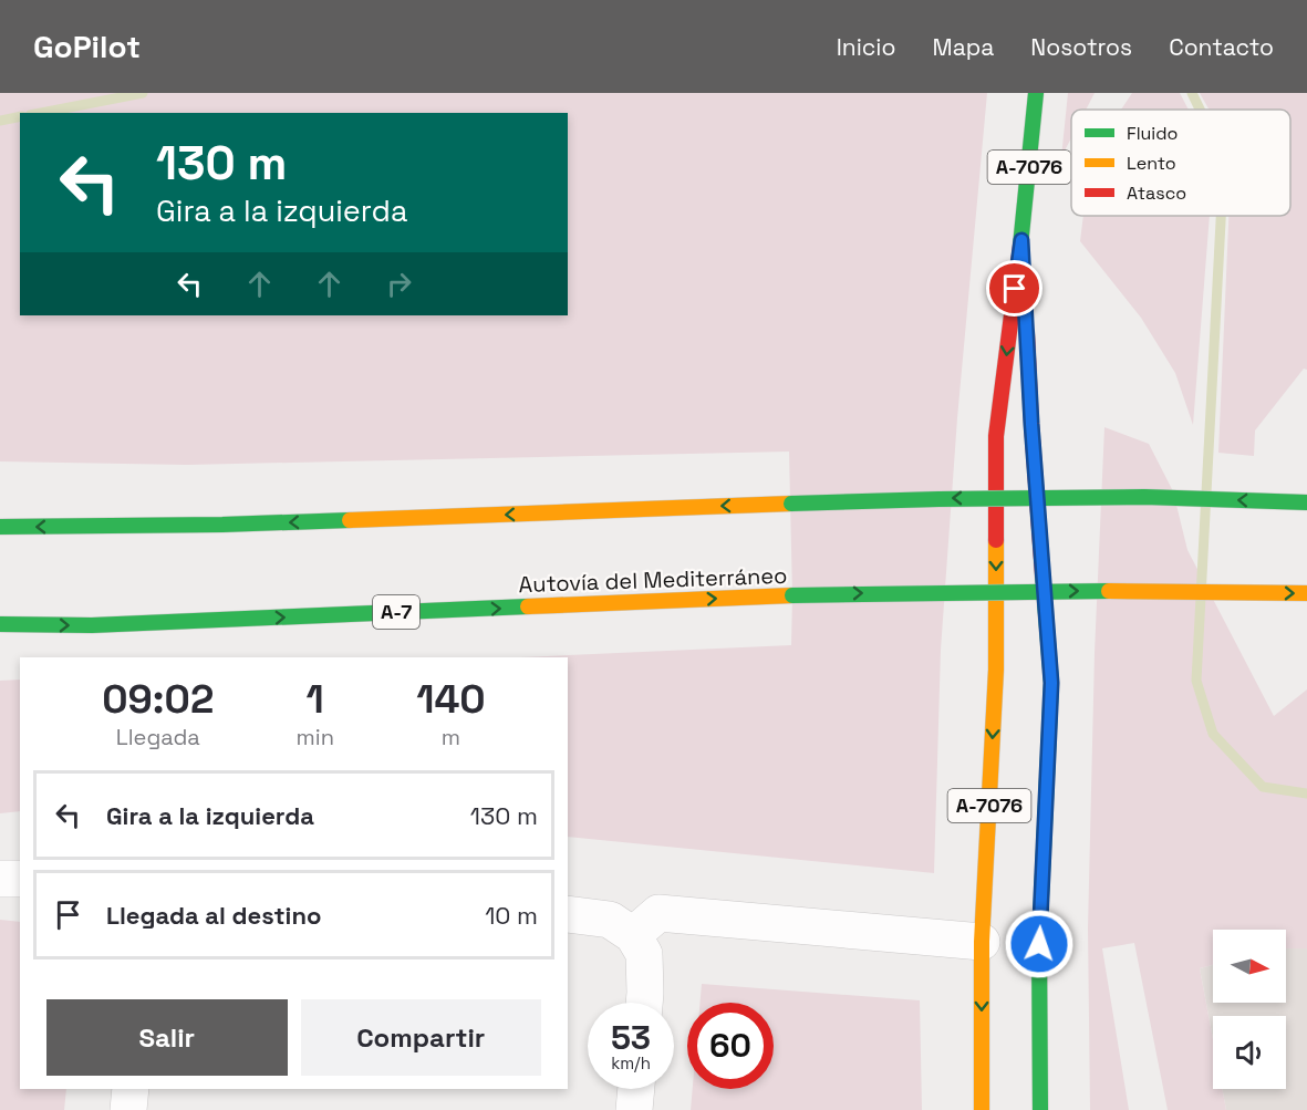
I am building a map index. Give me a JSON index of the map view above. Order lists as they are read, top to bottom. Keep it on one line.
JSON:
{"streets":{"main road":["A-7076","Autovía del Mediterráneo","A-7"]},"legend":["Fluido","Lento","Atasco"],"north":"right","page":{"header":"GoPilot","nav":["Inicio","Mapa","Nosotros","Contacto"],"turn":["130 m","Gira a la izquierda"],"eta":["09:02","Llegada","1","min","140","m"],"list":[{"name":"Gira a la izquierda","value":"130 m"},{"name":"Llegada al destino","value":"10 m"}],"buttons":["Salir","Compartir"],"speed":"53 km/h","limit":"60"}}
